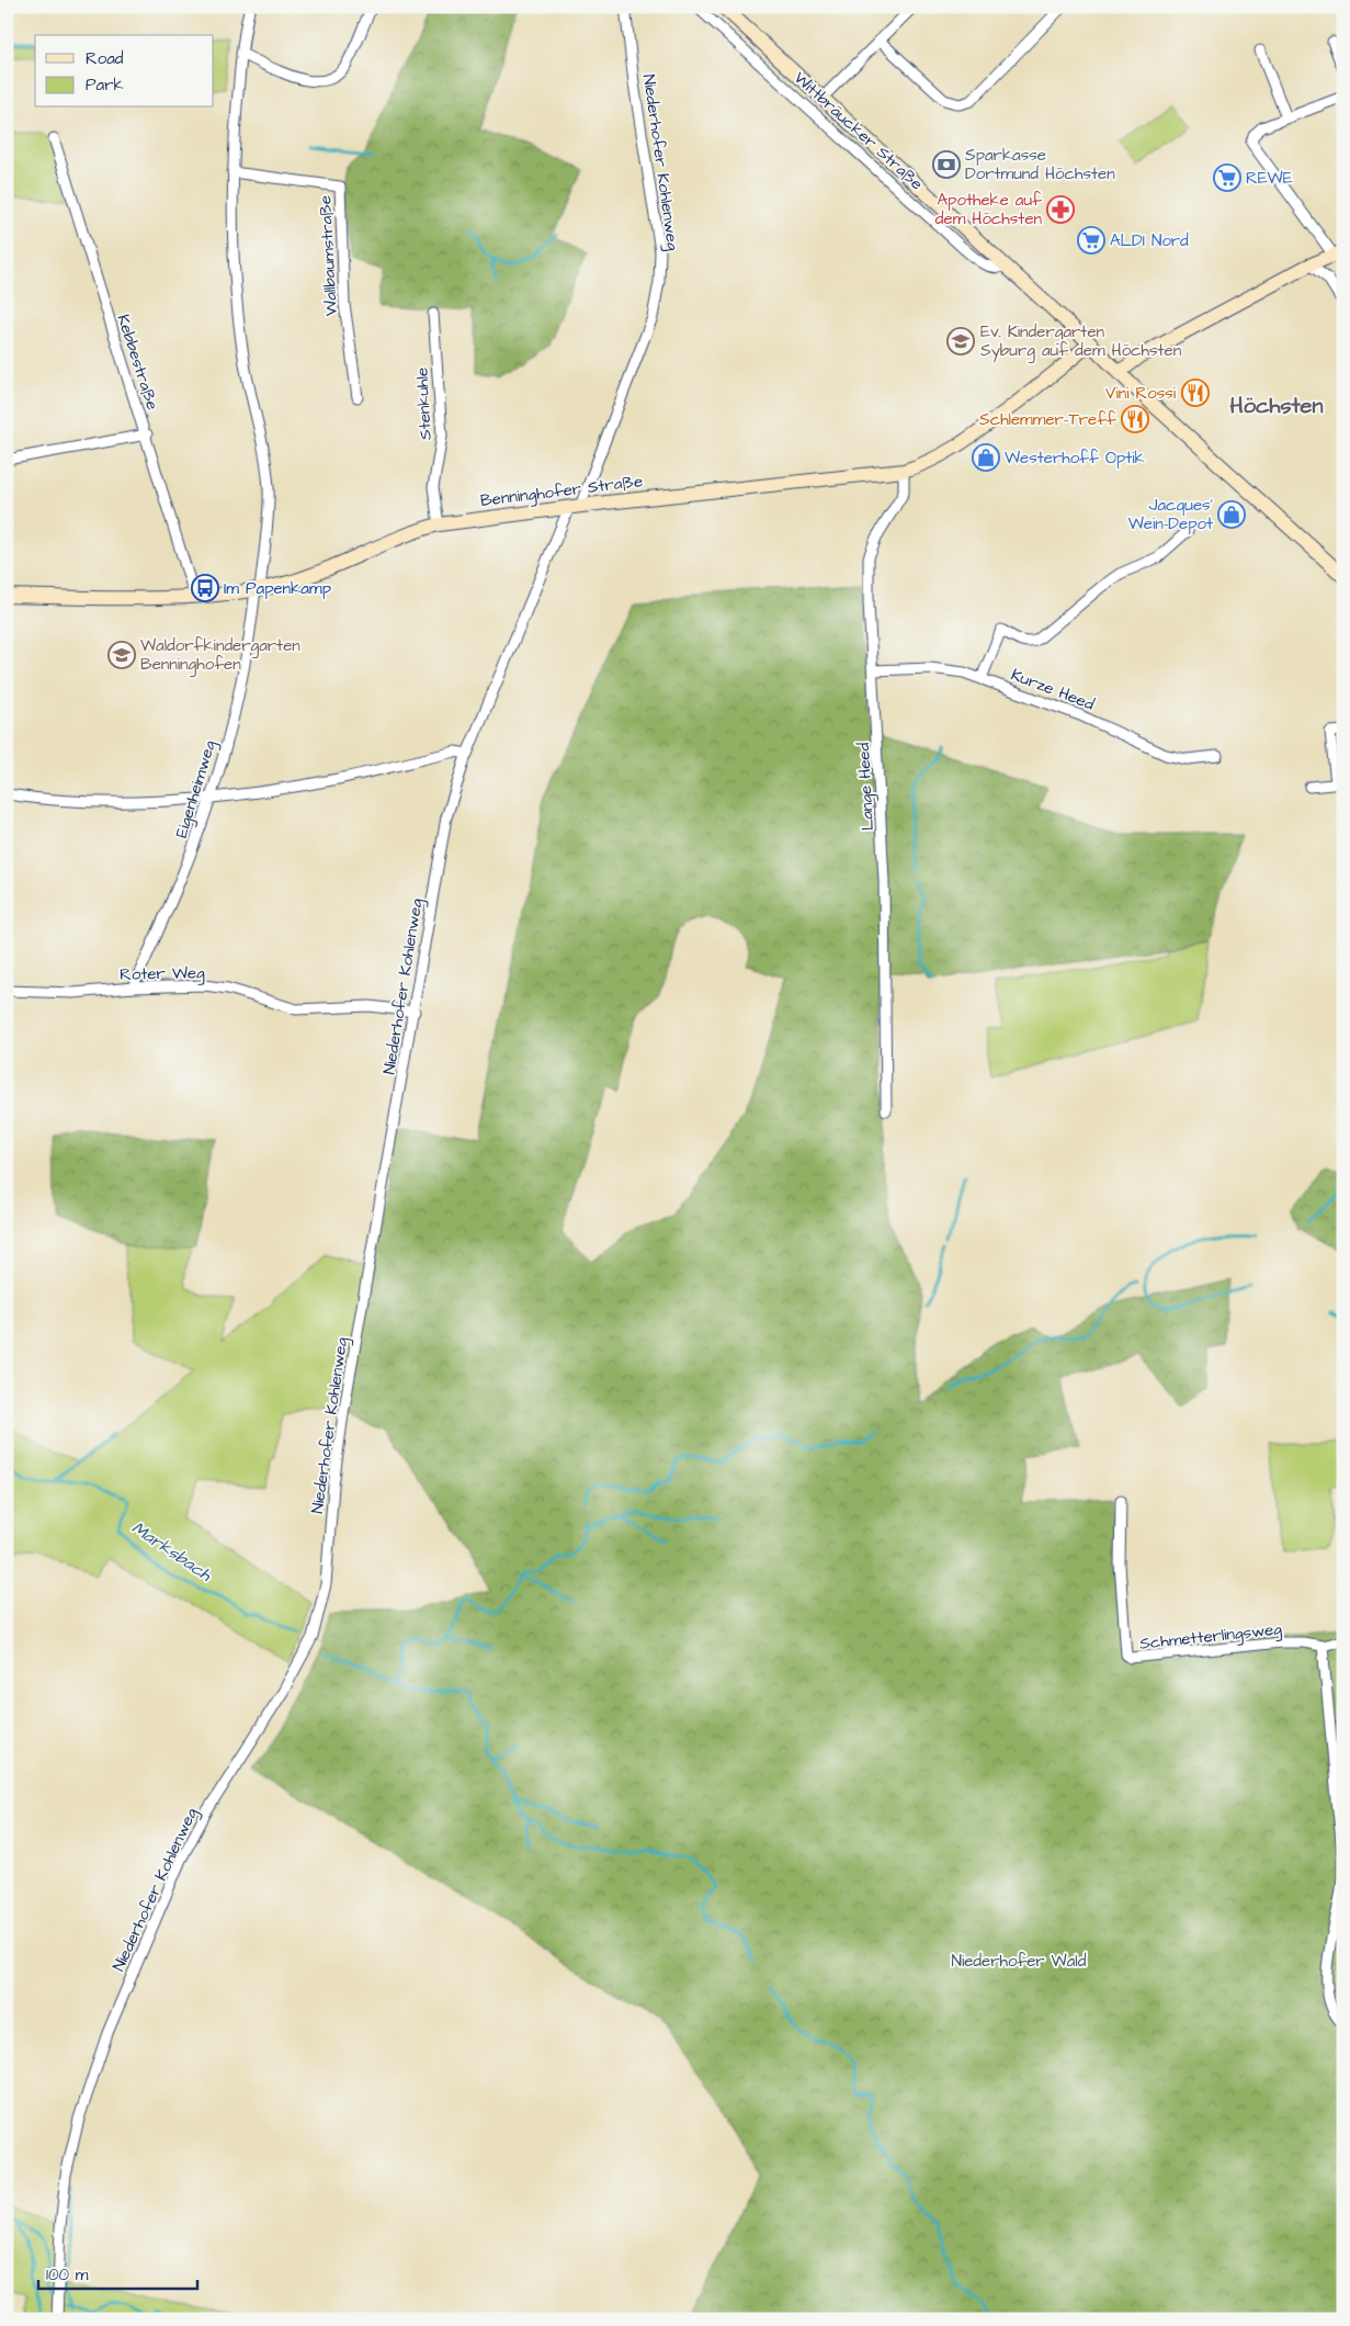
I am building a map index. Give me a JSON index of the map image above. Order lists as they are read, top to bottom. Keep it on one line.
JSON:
{"streets":{"main road":["Wittbräucker Straße","Benninghofer Straße"],"street":["Niederhofer Kohlenweg","Wallbaumstraße","Kebbestraße","Stenkuhle","Kurze Heed","Lange Heed","Eigenheimweg","Roter Weg","Schmetterlingsweg"]},"crossings":[["Wittbräucker Straße","Benninghofer Straße"],["Niederhofer Kohlenweg","Benninghofer Straße"],["Niederhofer Kohlenweg","Roter Weg"],["Kebbestraße","Benninghofer Straße"],["Stenkuhle","Benninghofer Straße"],["Benninghofer Straße","Lange Heed"],["Benninghofer Straße","Eigenheimweg"],["Kurze Heed","Lange Heed"],["Eigenheimweg","Roter Weg"]],"districts":["Höchsten"],"water":["Marksbach"],"parks":["Niederhofer Wald"],"places":{"bank":["Sparkasse Dortmund Höchsten"],"supermarket":["REWE","ALDI Nord"],"pharmacy":["Apotheke auf dem Höchsten"],"school or university":["Ev. Kindergarten Syburg auf dem Höchsten","Waldorfkindergarten Benninghofen"],"restaurant":["Vini Rossi","Schlemmer-Treff"],"shop":["Westerhoff Optik","Jacques’ Wein-Depot"],"bus stop":["Im Papenkamp"]},"legend":["Road","Park"],"scale_bar":"100 m"}
